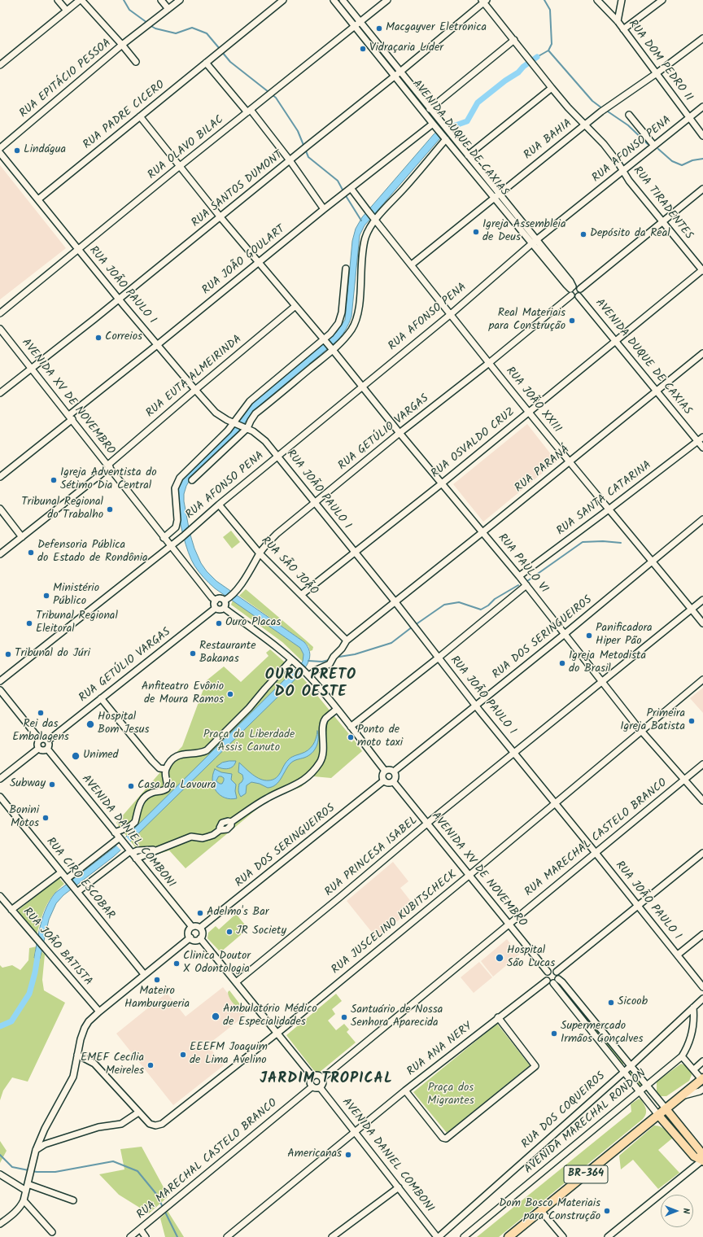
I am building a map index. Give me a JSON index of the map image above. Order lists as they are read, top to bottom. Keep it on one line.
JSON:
{"streets":{"highway":["BR-364"],"street":["RUA DOM PEDRO II","RUA EPITÁCIO PESSOA","RUA PADRE CICERO","AVENIDA DUQUE DE CAXIAS","RUA BAHIA","RUA OLAVO BILAC","RUA AFONSO PENA","RUA SANTOS DUMONT","RUA TIRADENTES","RUA JOÃO GOULART","RUA JOÃO PAULO I","RUA EUTA ALMEIRINDA","AVENIDA XV DE NOVEMBRO","RUA JOÃO XXIII","RUA GETÚLIO VARGAS","RUA OSVALDO CRUZ","RUA PARANÁ","RUA SANTA CATARINA","RUA PAULO VI","RUA SÃO JOÃO","RUA DOS SERINGUEIROS","AVENIDA DANIEL COMBONI","RUA MARECHAL CASTELO BRANCO","RUA PRINCESA ISABEL","RUA CIRO ESCOBAR","RUA JUSCELINO KUBITSCHECK","RUA JOÃO BATISTA","RUA ANA NERY","RUA DOS COQUEIROS","AVENIDA MARECHAL RONDON"]},"crossings":[["RUA DOM PEDRO II","RUA BAHIA"],["RUA DOM PEDRO II","RUA AFONSO PENA"],["RUA PADRE CICERO","RUA JOÃO PAULO I"],["RUA PADRE CICERO","RUA PAULO VI"],["AVENIDA DUQUE DE CAXIAS","RUA BAHIA"],["AVENIDA DUQUE DE CAXIAS","RUA OLAVO BILAC"],["AVENIDA DUQUE DE CAXIAS","RUA AFONSO PENA"],["AVENIDA DUQUE DE CAXIAS","RUA SANTOS DUMONT"],["AVENIDA DUQUE DE CAXIAS","RUA JOÃO GOULART"],["AVENIDA DUQUE DE CAXIAS","RUA GETÚLIO VARGAS"],["AVENIDA DUQUE DE CAXIAS","RUA OSVALDO CRUZ"],["AVENIDA DUQUE DE CAXIAS","RUA PARANÁ"],["AVENIDA DUQUE DE CAXIAS","RUA SANTA CATARINA"],["RUA BAHIA","RUA TIRADENTES"],["RUA BAHIA","RUA JOÃO XXIII"],["RUA OLAVO BILAC","RUA JOÃO PAULO I"],["RUA OLAVO BILAC","RUA PAULO VI"],["RUA AFONSO PENA","RUA TIRADENTES"],["RUA AFONSO PENA","RUA JOÃO PAULO I"],["RUA AFONSO PENA","AVENIDA XV DE NOVEMBRO"],["RUA AFONSO PENA","RUA JOÃO XXIII"],["RUA AFONSO PENA","RUA PAULO VI"],["RUA AFONSO PENA","RUA SÃO JOÃO"],["RUA SANTOS DUMONT","RUA TIRADENTES"],["RUA SANTOS DUMONT","RUA JOÃO PAULO I"],["RUA SANTOS DUMONT","AVENIDA XV DE NOVEMBRO"],["RUA SANTOS DUMONT","RUA PAULO VI"],["RUA TIRADENTES","RUA OSVALDO CRUZ"],["RUA JOÃO GOULART","RUA JOÃO PAULO I"],["RUA JOÃO GOULART","AVENIDA XV DE NOVEMBRO"],["RUA JOÃO GOULART","RUA JOÃO XXIII"],["RUA JOÃO GOULART","RUA PAULO VI"],["RUA JOÃO PAULO I","RUA EUTA ALMEIRINDA"],["RUA JOÃO PAULO I","RUA GETÚLIO VARGAS"],["RUA JOÃO PAULO I","RUA OSVALDO CRUZ"],["RUA JOÃO PAULO I","RUA PARANÁ"],["RUA JOÃO PAULO I","RUA DOS SERINGUEIROS"],["RUA JOÃO PAULO I","RUA MARECHAL CASTELO BRANCO"],["RUA JOÃO PAULO I","RUA PRINCESA ISABEL"],["RUA JOÃO PAULO I","RUA JUSCELINO KUBITSCHECK"],["RUA EUTA ALMEIRINDA","AVENIDA XV DE NOVEMBRO"],["RUA EUTA ALMEIRINDA","RUA PAULO VI"],["AVENIDA XV DE NOVEMBRO","RUA GETÚLIO VARGAS"],["AVENIDA XV DE NOVEMBRO","RUA DOS SERINGUEIROS"],["AVENIDA XV DE NOVEMBRO","RUA MARECHAL CASTELO BRANCO"],["AVENIDA XV DE NOVEMBRO","RUA PRINCESA ISABEL"],["AVENIDA XV DE NOVEMBRO","RUA JUSCELINO KUBITSCHECK"],["AVENIDA XV DE NOVEMBRO","RUA ANA NERY"],["RUA JOÃO XXIII","RUA GETÚLIO VARGAS"],["RUA JOÃO XXIII","RUA OSVALDO CRUZ"],["RUA JOÃO XXIII","RUA PARANÁ"],["RUA JOÃO XXIII","RUA SANTA CATARINA"],["RUA JOÃO XXIII","RUA DOS SERINGUEIROS"],["RUA JOÃO XXIII","RUA PRINCESA ISABEL"],["RUA GETÚLIO VARGAS","RUA PAULO VI"],["RUA GETÚLIO VARGAS","RUA SÃO JOÃO"],["RUA GETÚLIO VARGAS","AVENIDA DANIEL COMBONI"],["RUA OSVALDO CRUZ","RUA PAULO VI"],["RUA OSVALDO CRUZ","RUA SÃO JOÃO"],["RUA PARANÁ","RUA PAULO VI"],["RUA PARANÁ","RUA SÃO JOÃO"],["RUA SANTA CATARINA","RUA PAULO VI"],["RUA PAULO VI","RUA DOS SERINGUEIROS"],["RUA PAULO VI","RUA MARECHAL CASTELO BRANCO"],["RUA PAULO VI","RUA PRINCESA ISABEL"],["RUA PAULO VI","RUA JUSCELINO KUBITSCHECK"],["RUA DOS SERINGUEIROS","AVENIDA DANIEL COMBONI"],["AVENIDA DANIEL COMBONI","RUA MARECHAL CASTELO BRANCO"],["AVENIDA DANIEL COMBONI","RUA ANA NERY"],["AVENIDA DANIEL COMBONI","RUA DOS COQUEIROS"],["RUA DOS COQUEIROS","AVENIDA MARECHAL RONDON"]],"districts":["OURO PRETO DO OESTE","JARDIM TROPICAL"],"parks":["Praça da Liberdade Assis Canuto","Praça dos Migrantes"],"places":["Macgayver Eletronica","Vidraçaria Líder","Lindágua","Igreja Assembleia de Deus","Depósito da Real","Real Materiais para Construção","Correios","Igreja Adventista do Sétimo Dia Central","Tribunal Regional do Trabalho","Defensoria Pública do Estado de Rondônia","Ministério Público","Tribunal Regional Eleitoral","Ouro Placas","Panificadora Hiper Pão","Restaurante Bakanas","Tribunal do Júri","Igreja Metodista do Brasil","Anfiteatro Evônio de Moura Ramos","Rei das Embalagens","Primeira Igreja Batista","Hospital Bom Jesus","Ponto de moto taxi","Unimed","Subway","Casa da Lavoura","Bonini Motos","Adelmo's Bar","JR Society","Hospital São Lucas","Clinica Doutor X Odontologia","Mateiro Hamburgueria","Sicoob","Ambulatório Médico de Especialidades","Santuário de Nossa Senhora Aparecida","Supermercado Irmãos Gonçalves","EEEFM Joaquim de Lima Avelino","EMEF Cecília Meireles","Americanas","Dom Bosco Materiais para Construção"],"north":"right"}
